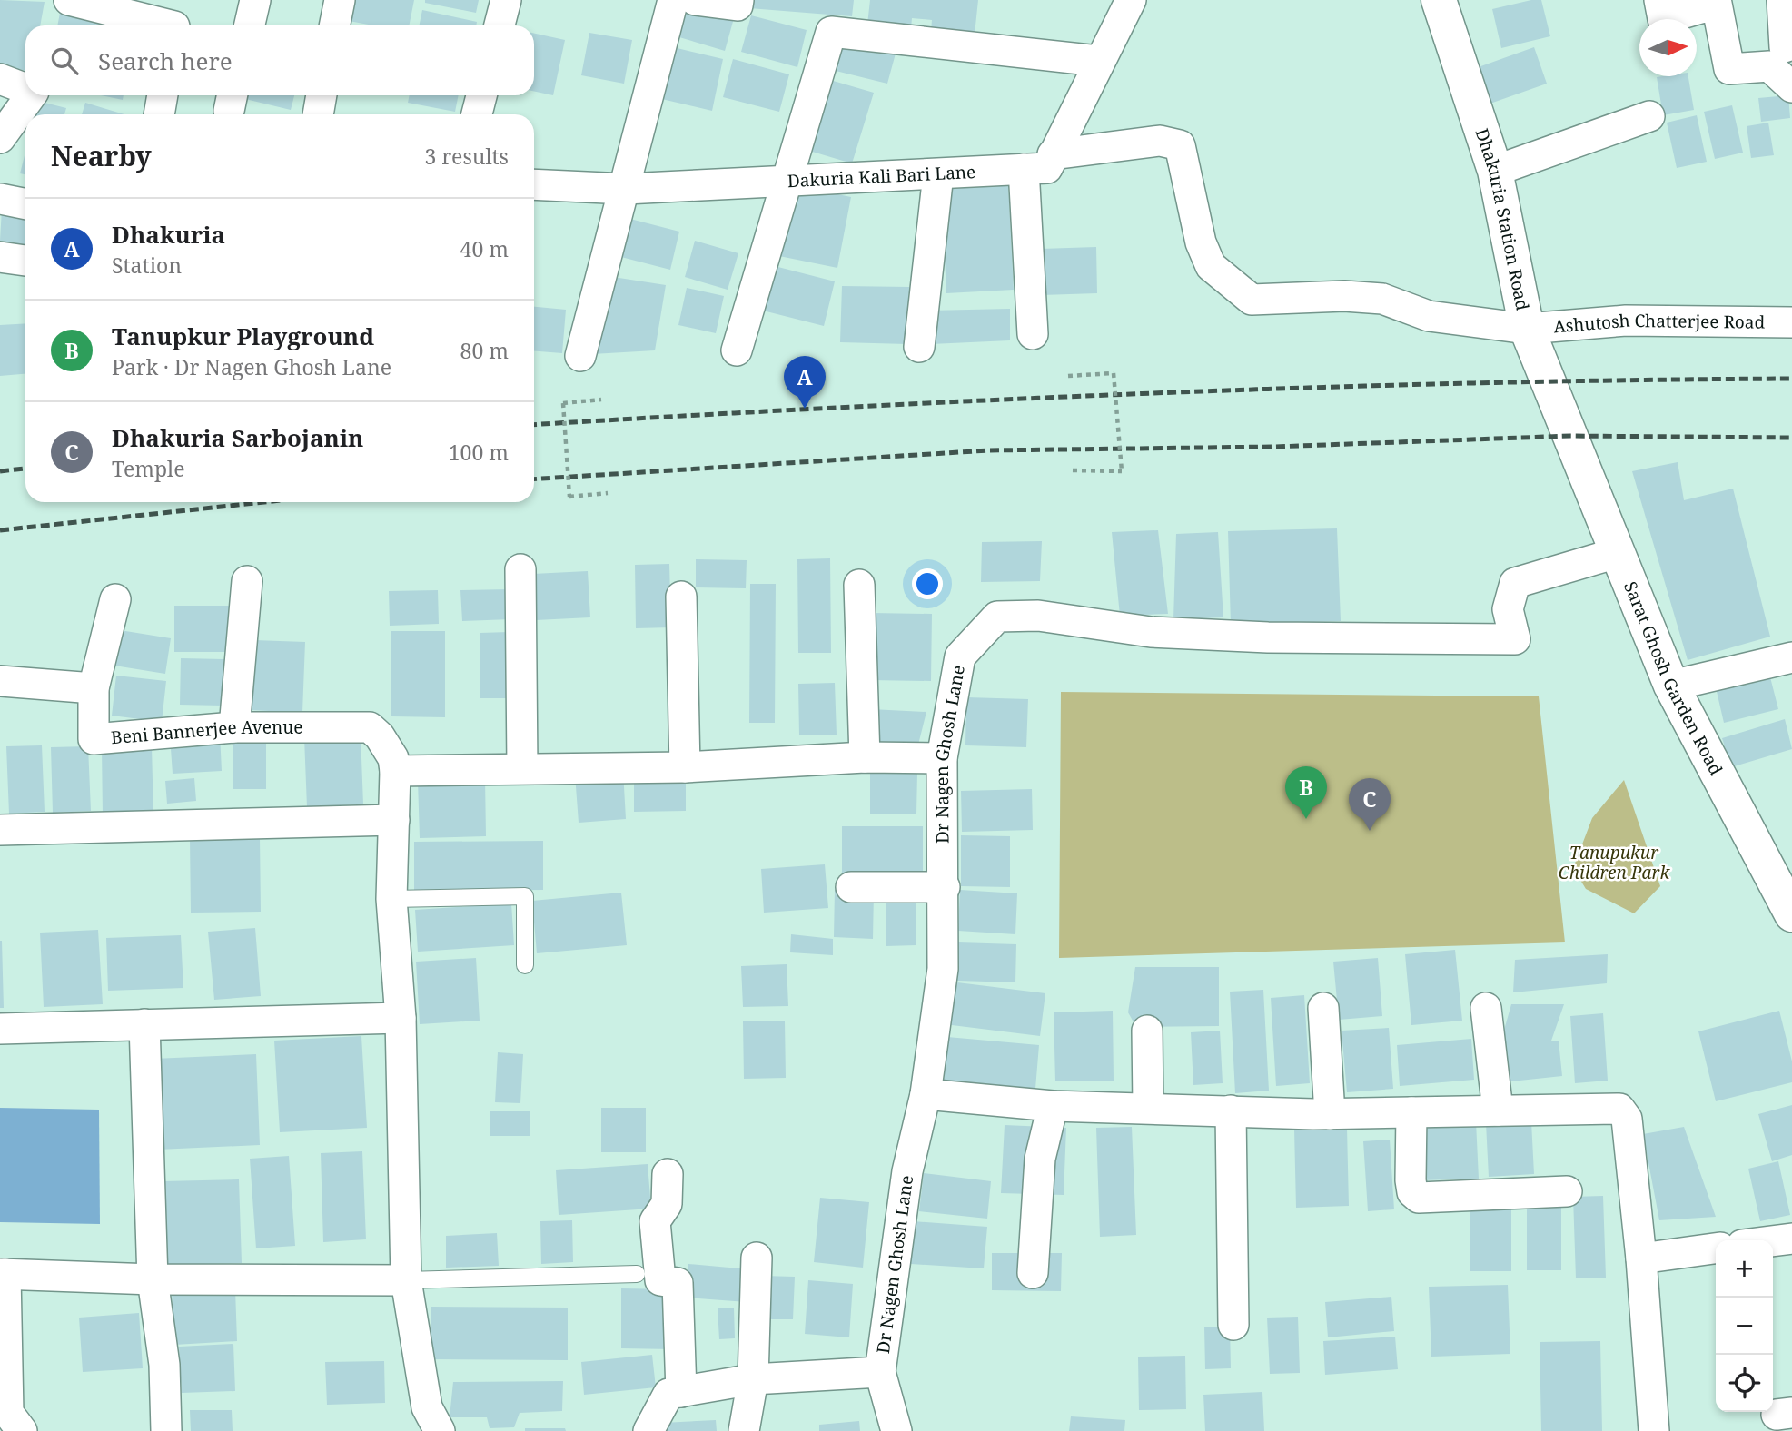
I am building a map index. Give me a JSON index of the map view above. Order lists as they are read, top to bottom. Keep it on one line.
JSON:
{"streets":{"street":["Dakuria Kali Bari Lane","Dhakuria Station Road","Ashutosh Chatterjee Road","Sarat Ghosh Garden Road","Beni Bannerjee Avenue","Dr Nagen Ghosh Lane"]},"crossings":[["Dakuria Kali Bari Lane","Ashutosh Chatterjee Road"],["Dhakuria Station Road","Ashutosh Chatterjee Road"],["Dhakuria Station Road","Sarat Ghosh Garden Road"],["Sarat Ghosh Garden Road","Dr Nagen Ghosh Lane"]],"parks":["Tanupukur Children Park"],"north":"right","page":{"search":"Search here","heading":["Nearby","3 results"],"list":[{"mark":"A","name":"Dhakuria","note":"Station","value":"40 m"},{"mark":"B","name":"Tanupkur Playground","note":"Park · Dr Nagen Ghosh Lane","value":"80 m"},{"mark":"C","name":"Dhakuria Sarbojanin","note":"Temple","value":"100 m"}],"pins":["A","B","C"],"map_buttons":["+","−"]}}
